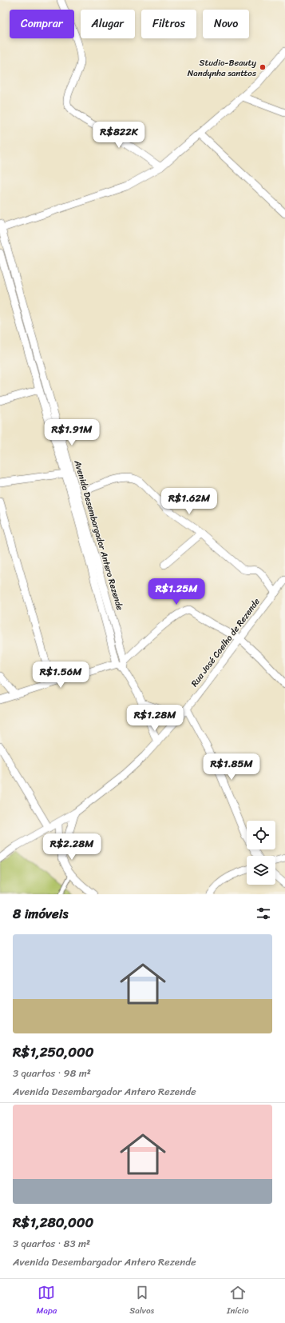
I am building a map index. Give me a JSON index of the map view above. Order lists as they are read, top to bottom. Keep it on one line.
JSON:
{"streets":{"street":["Avenida Desembargador Antero Rezende","Rua José Coelho de Rezende"]},"crossings":[["Avenida Desembargador Antero Rezende","Rua José Coelho de Rezende"]],"places":["Studio-Beauty Nandynha santtos"],"page":{"chip":["Comprar","Alugar","Filtros","Novo"],"price":["R$822K","R$1.91M","R$1.62M","R$1.25M","R$1.56M","R$1.28M","R$1.85M","R$2.28M"],"heading":"8 imóveis","list":[{"name":"R$1,250,000","note":"3 quartos · 98 m² · Avenida Desembargador Antero Rezende"},{"name":"R$1,280,000","note":"3 quartos · 83 m² · Avenida Desembargador Antero Rezende"}],"tabs":["Mapa","Salvos","Início"]}}
